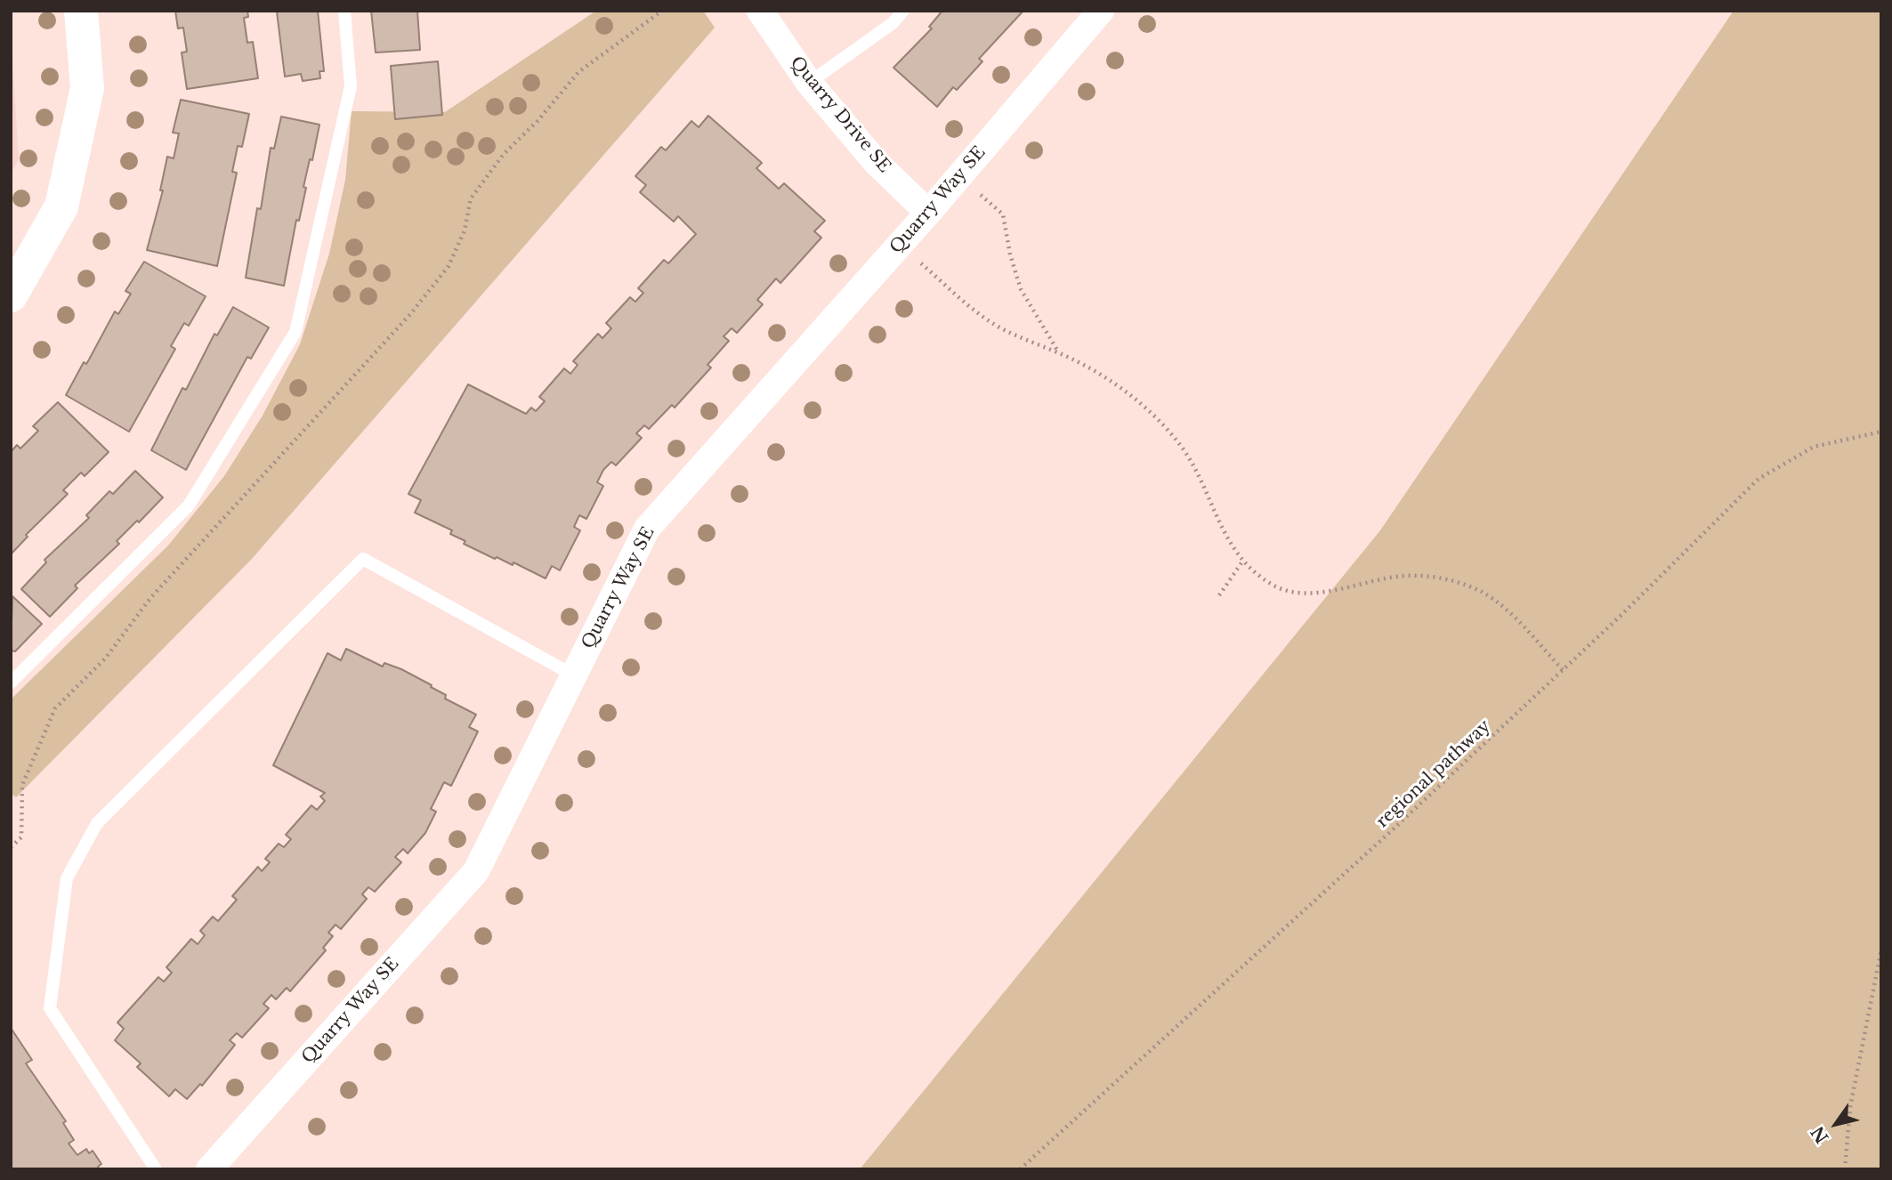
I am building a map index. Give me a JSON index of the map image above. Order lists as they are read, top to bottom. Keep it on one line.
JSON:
{"streets":{"street":["Quarry Drive SE","Quarry Way SE"],"path":["regional pathway"]},"crossings":[["Quarry Drive SE","Quarry Way SE"]],"north":"bottom left"}
